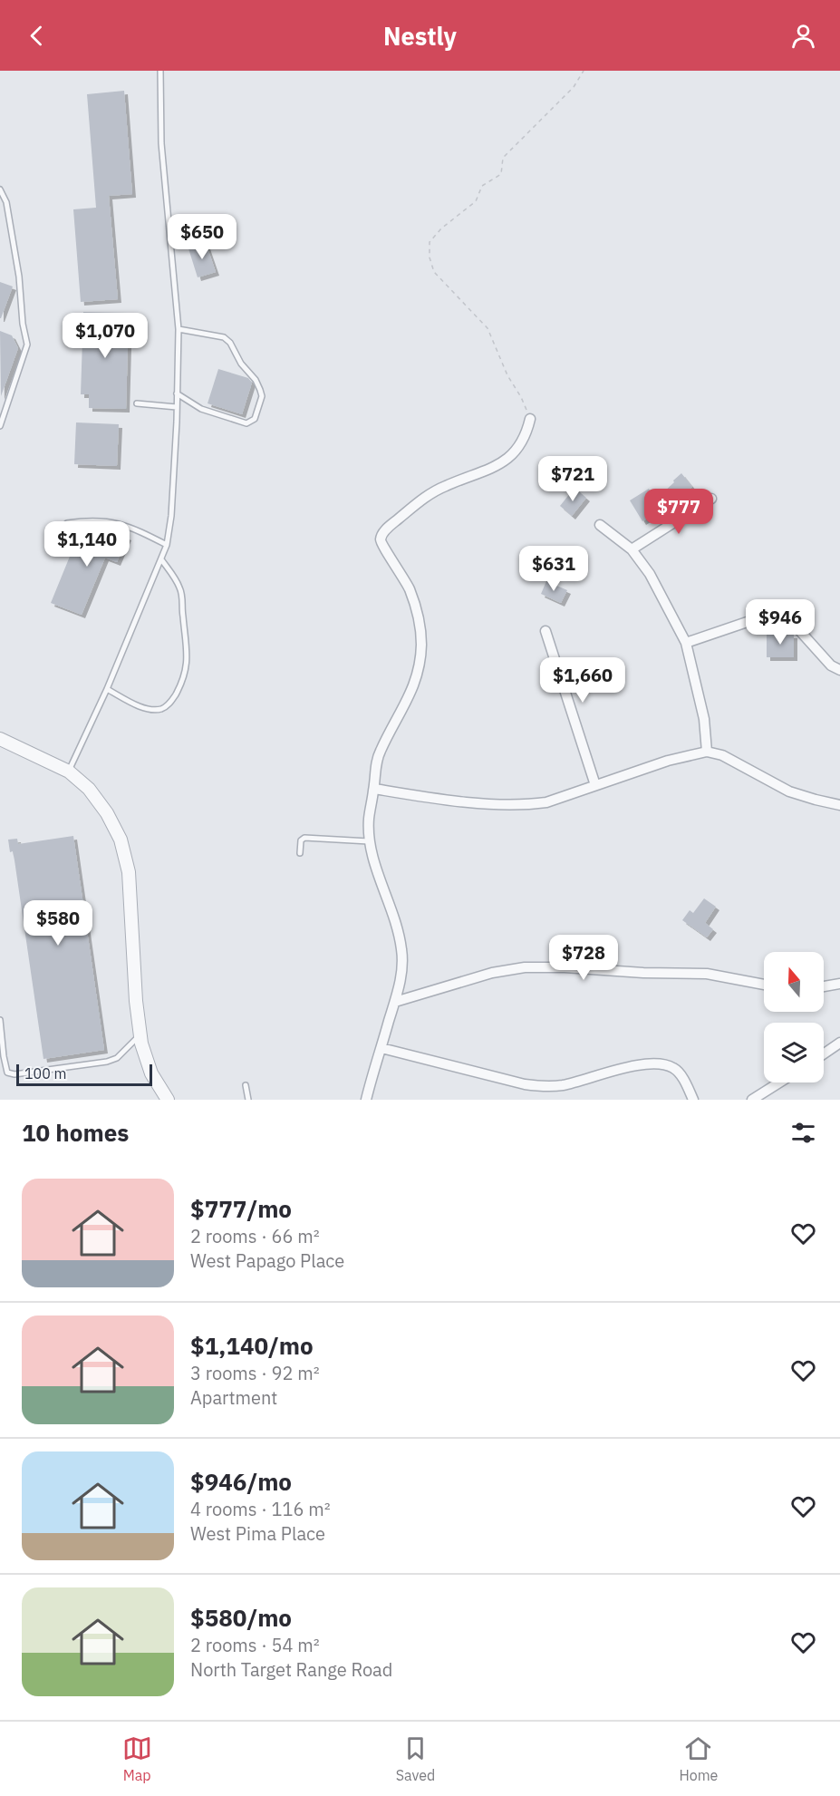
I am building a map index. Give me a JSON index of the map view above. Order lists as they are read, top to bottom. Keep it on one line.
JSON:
{"scale_bar":"100 m","north":"top","page":{"header":"Nestly","price":["$650","$1,070","$721","$777","$1,140","$631","$946","$1,660","$580","$728"],"scale":"100 m","heading":"10 homes","list":[{"name":"$777/mo","note":"2 rooms · 66 m² · West Papago Place"},{"name":"$1,140/mo","note":"3 rooms · 92 m² · Apartment"},{"name":"$946/mo","note":"4 rooms · 116 m² · West Pima Place"},{"name":"$580/mo","note":"2 rooms · 54 m² · North Target Range Road"}],"tabs":["Map","Saved","Home"]}}
